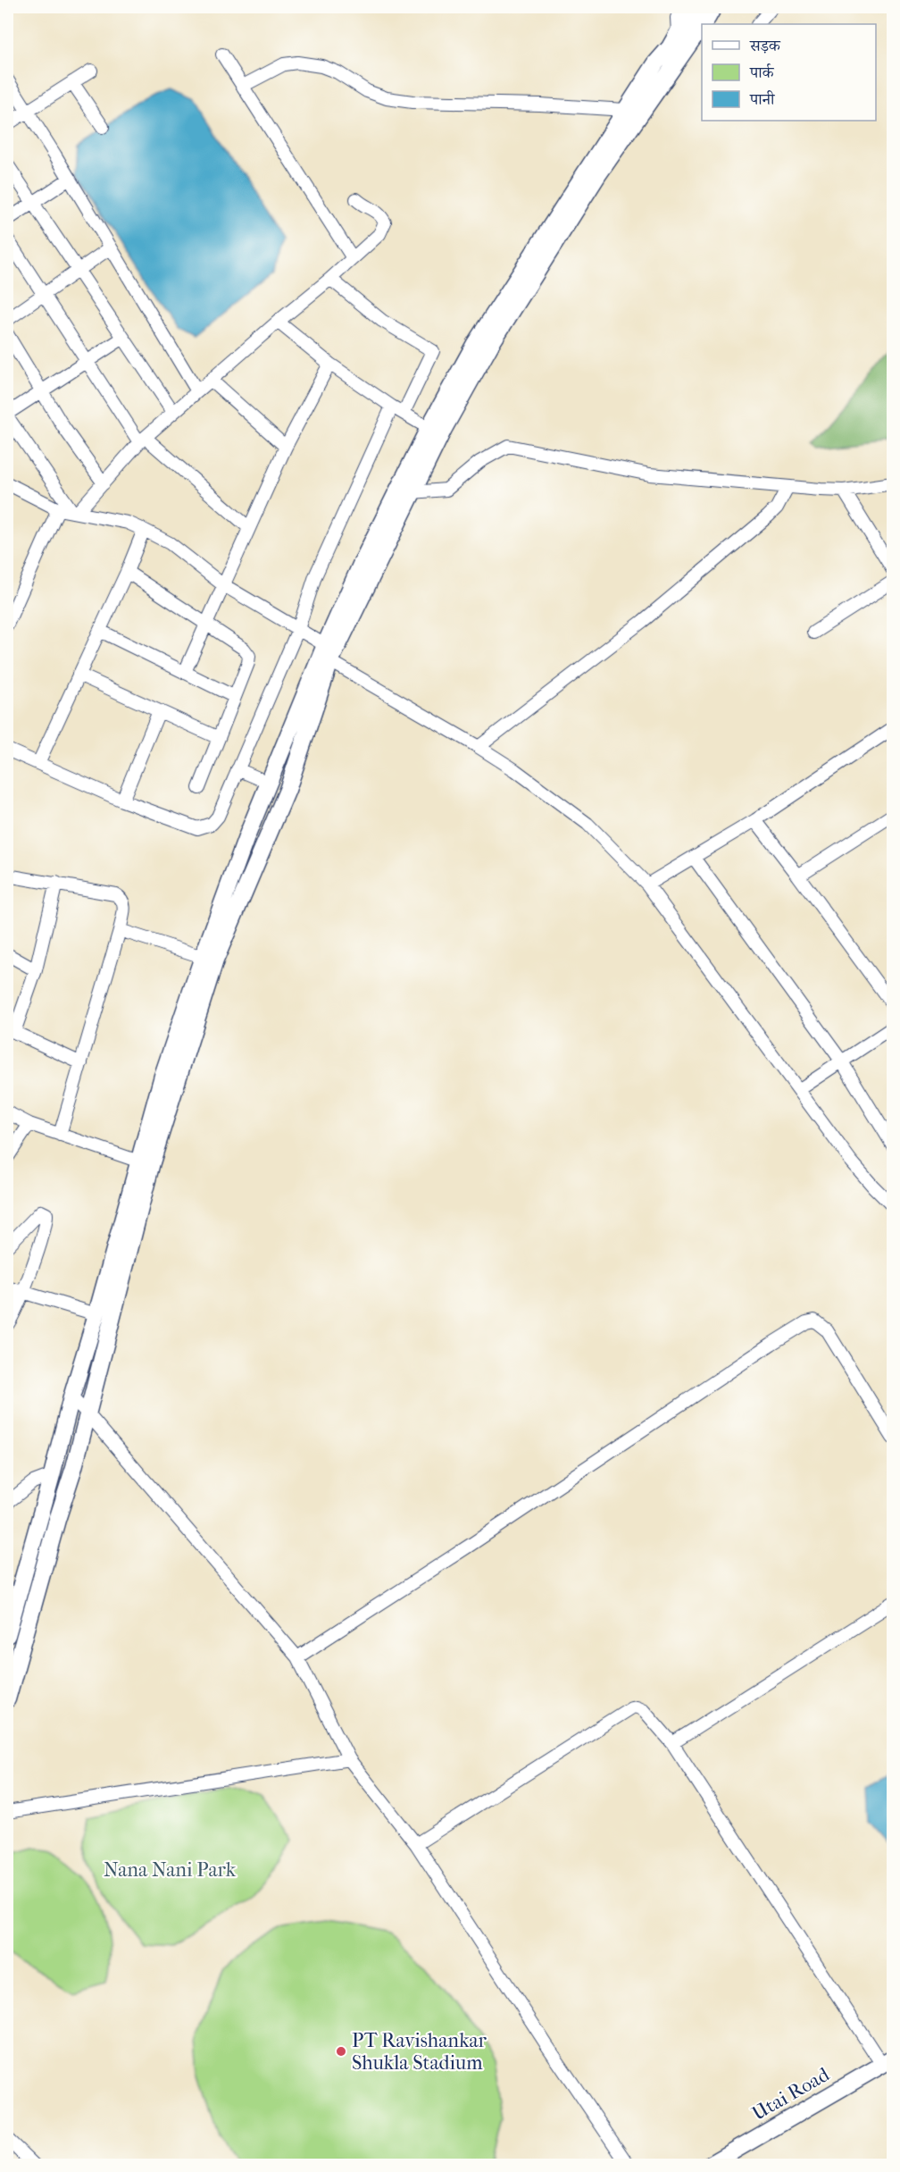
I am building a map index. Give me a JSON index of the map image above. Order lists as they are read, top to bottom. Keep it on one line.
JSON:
{"streets":{"main road":["Utai Road"]},"parks":["Nana Nani Park"],"places":["PT Ravishankar Shukla Stadium"],"legend":["सड़क","पार्क","पानी"]}
